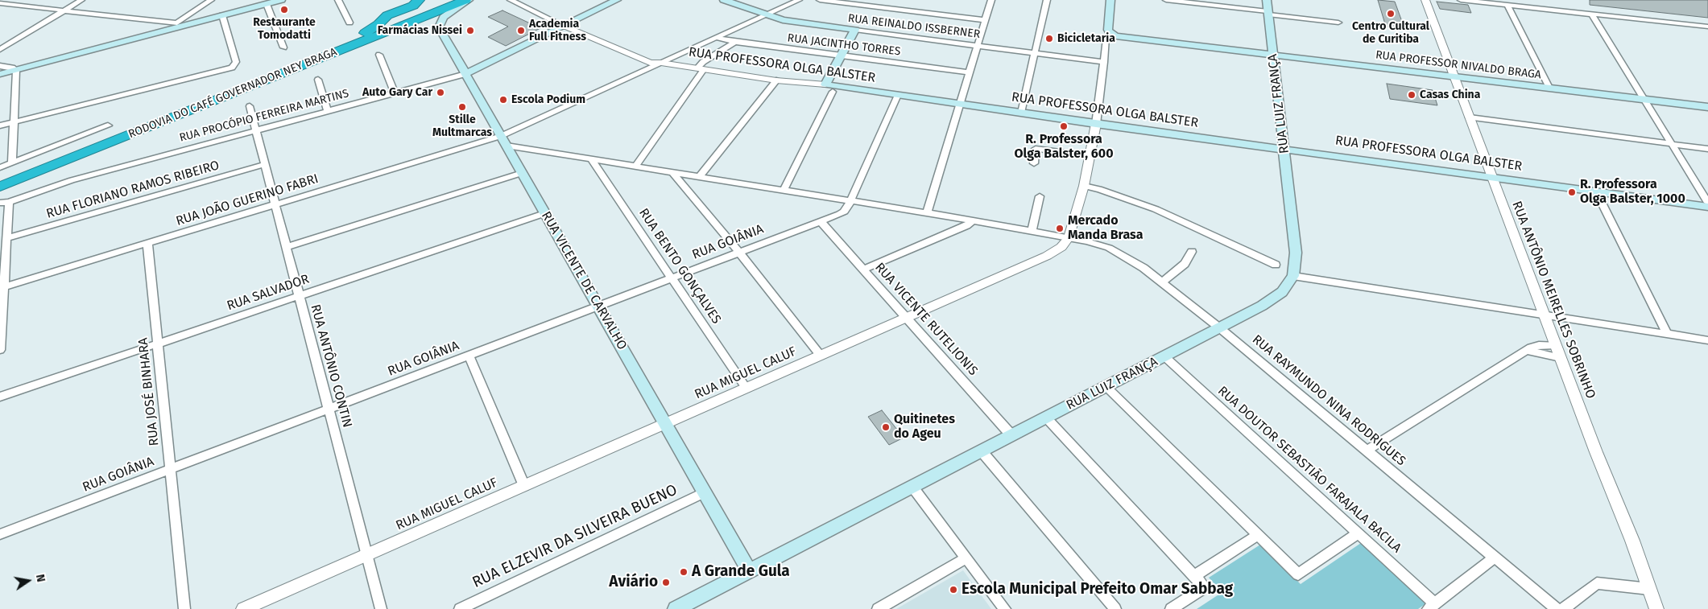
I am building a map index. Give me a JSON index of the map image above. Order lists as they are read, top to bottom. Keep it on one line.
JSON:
{"streets":{"highway":["RODOVIA DO CAFÉ GOVERNADOR NEY BRAGA"],"main road":["RUA REINALDO ISSBERNER","RUA PROFESSORA OLGA BALSTER","RUA PROFESSOR NIVALDO BRAGA","RUA LUIZ FRANÇA","RUA PROCÓPIO FERREIRA MARTINS","RUA VICENTE DE CARVALHO"],"street":["RUA JACINTHO TORRES","RUA FLORIANO RAMOS RIBEIRO","RUA JOÃO GUERINO FABRI","RUA GOIÂNIA","RUA BENTO GONÇALVES","RUA SALVADOR","RUA ANTÔNIO MEIRELLES SOBRINHO","RUA VICENTE RUTELIONIS","RUA ANTÔNIO CONTIN","RUA MIGUEL CALUF","RUA JOSÉ BINHARA","RUA RAYMUNDO NINA RODRIGUES","RUA DOUTOR SEBASTIÃO FARAJALA BACILA","RUA ELZEVIR DA SILVEIRA BUENO"]},"crossings":[["RUA REINALDO ISSBERNER","RUA JOÃO GUERINO FABRI"],["RUA JACINTHO TORRES","RUA JOÃO GUERINO FABRI"],["RUA PROFESSORA OLGA BALSTER","RUA LUIZ FRANÇA"],["RUA PROFESSORA OLGA BALSTER","RUA PROCÓPIO FERREIRA MARTINS"],["RUA PROFESSORA OLGA BALSTER","RUA JOÃO GUERINO FABRI"],["RUA PROFESSORA OLGA BALSTER","RUA GOIÂNIA"],["RUA PROFESSORA OLGA BALSTER","RUA ANTÔNIO MEIRELLES SOBRINHO"],["RUA PROFESSOR NIVALDO BRAGA","RUA LUIZ FRANÇA"],["RUA PROFESSOR NIVALDO BRAGA","RUA ANTÔNIO MEIRELLES SOBRINHO"],["RUA LUIZ FRANÇA","RUA VICENTE DE CARVALHO"],["RUA LUIZ FRANÇA","RUA VICENTE RUTELIONIS"],["RUA LUIZ FRANÇA","RUA RAYMUNDO NINA RODRIGUES"],["RUA LUIZ FRANÇA","RUA DOUTOR SEBASTIÃO FARAJALA BACILA"],["RUA PROCÓPIO FERREIRA MARTINS","RUA VICENTE DE CARVALHO"],["RUA PROCÓPIO FERREIRA MARTINS","RUA ANTÔNIO CONTIN"],["RUA FLORIANO RAMOS RIBEIRO","RUA ANTÔNIO CONTIN"],["RUA JOÃO GUERINO FABRI","RUA VICENTE DE CARVALHO"],["RUA JOÃO GUERINO FABRI","RUA ANTÔNIO CONTIN"],["RUA JOÃO GUERINO FABRI","RUA JOSÉ BINHARA"],["RUA JOÃO GUERINO FABRI","RUA RAYMUNDO NINA RODRIGUES"],["RUA GOIÂNIA","RUA BENTO GONÇALVES"],["RUA GOIÂNIA","RUA VICENTE DE CARVALHO"],["RUA GOIÂNIA","RUA VICENTE RUTELIONIS"],["RUA GOIÂNIA","RUA ANTÔNIO CONTIN"],["RUA GOIÂNIA","RUA JOSÉ BINHARA"],["RUA GOIÂNIA","RUA RAYMUNDO NINA RODRIGUES"],["RUA BENTO GONÇALVES","RUA MIGUEL CALUF"],["RUA BENTO GONÇALVES","RUA RAYMUNDO NINA RODRIGUES"],["RUA VICENTE DE CARVALHO","RUA SALVADOR"],["RUA VICENTE DE CARVALHO","RUA MIGUEL CALUF"],["RUA VICENTE DE CARVALHO","RUA RAYMUNDO NINA RODRIGUES"],["RUA VICENTE DE CARVALHO","RUA ELZEVIR DA SILVEIRA BUENO"],["RUA SALVADOR","RUA ANTÔNIO CONTIN"],["RUA SALVADOR","RUA JOSÉ BINHARA"],["RUA VICENTE RUTELIONIS","RUA MIGUEL CALUF"],["RUA ANTÔNIO CONTIN","RUA MIGUEL CALUF"],["RUA MIGUEL CALUF","RUA RAYMUNDO NINA RODRIGUES"]],"places":["Restaurante Tomodatti","Centro Cultural de Curitiba","Farmácias Nissei","Academia Full Fitness","Bicicletaria","Auto Gary Car","Casas China","Escola Podium","Stille Multmarcas","R. Professora Olga Balster, 600","R. Professora Olga Balster, 1000","Mercado Manda Brasa","Quitinetes do Ageu","A Grande Gula","Aviário","Escola Municipal Prefeito Omar Sabbag"],"north":"right"}
